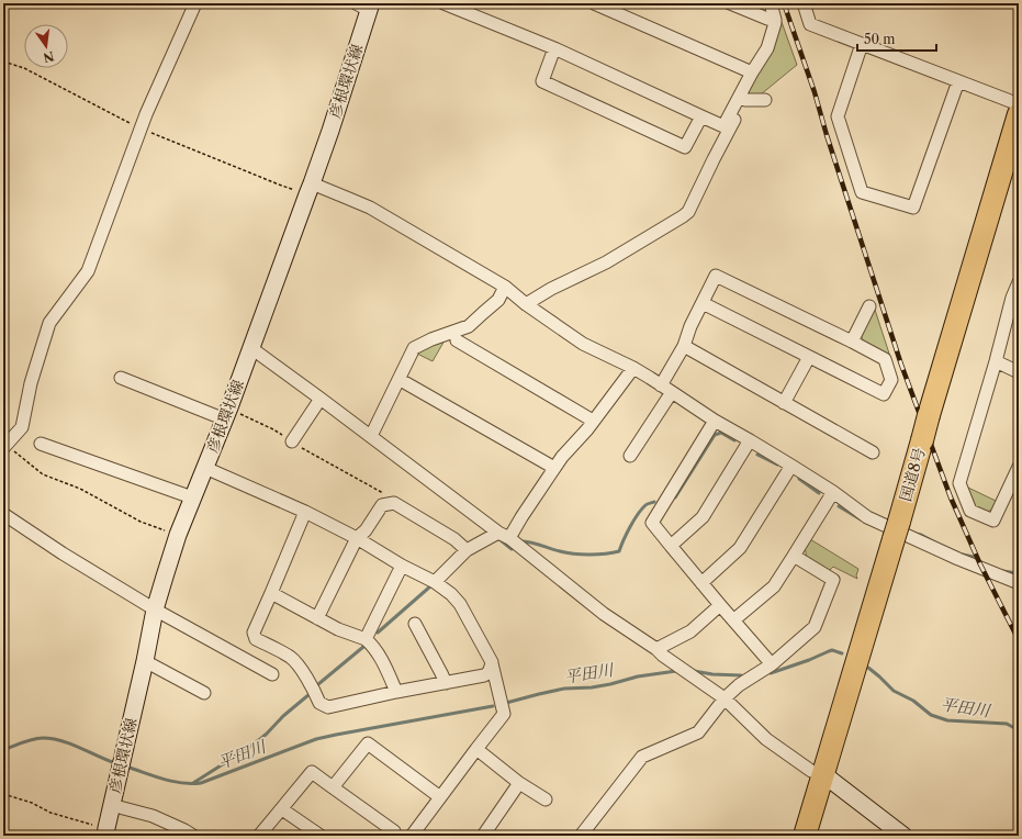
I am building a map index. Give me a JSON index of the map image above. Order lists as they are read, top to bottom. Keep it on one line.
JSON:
{"streets":{"highway":["国道8号"],"main road":["彦根環状線"]},"water":["平田川"],"scale_bar":"50 m","north":"bottom"}
